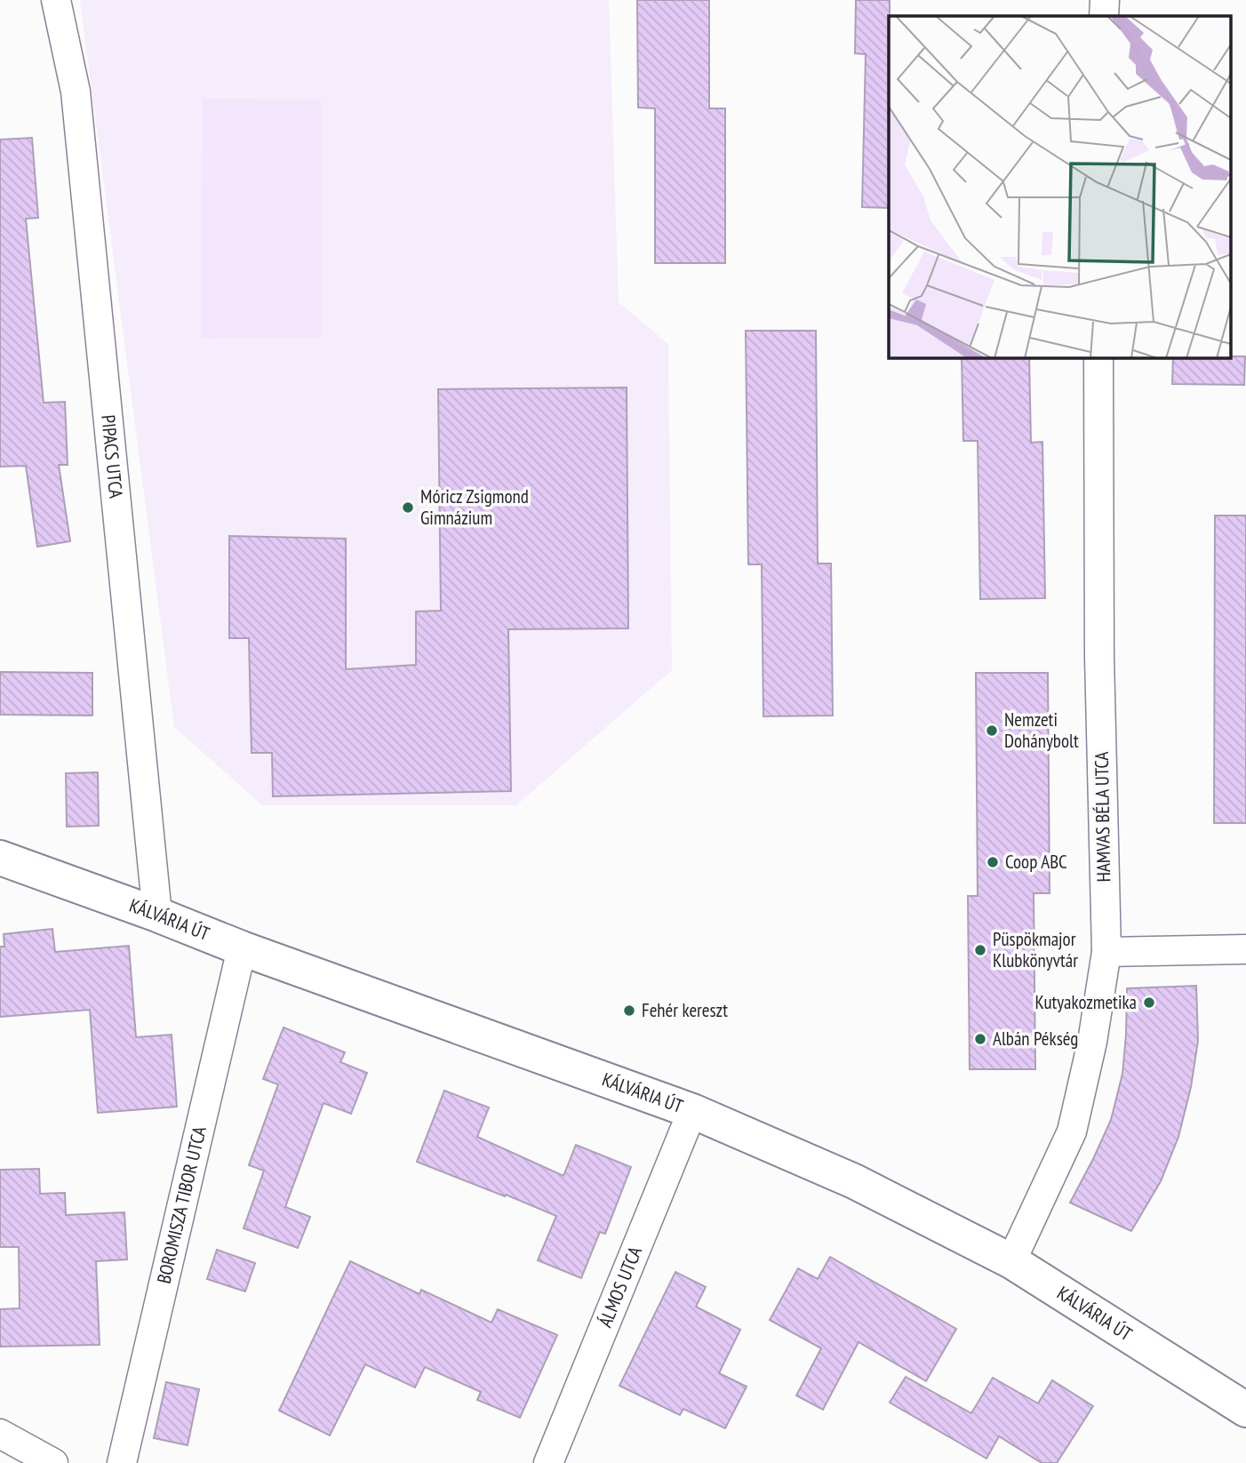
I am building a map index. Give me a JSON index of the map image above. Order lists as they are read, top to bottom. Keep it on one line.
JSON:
{"streets":{"street":["PIPACS UTCA","HAMVAS BÉLA UTCA","KÁLVÁRIA ÚT","BOROMISZA TIBOR UTCA","ÁLMOS UTCA"]},"crossings":[["PIPACS UTCA","KÁLVÁRIA ÚT"],["HAMVAS BÉLA UTCA","KÁLVÁRIA ÚT"],["KÁLVÁRIA ÚT","BOROMISZA TIBOR UTCA"],["KÁLVÁRIA ÚT","ÁLMOS UTCA"]],"places":["Móricz Zsigmond Gimnázium","Nemzeti Dohánybolt","Coop ABC","Püspökmajor Klubkönyvtár","Kutyakozmetika","Fehér kereszt","Albán Pékség"]}
